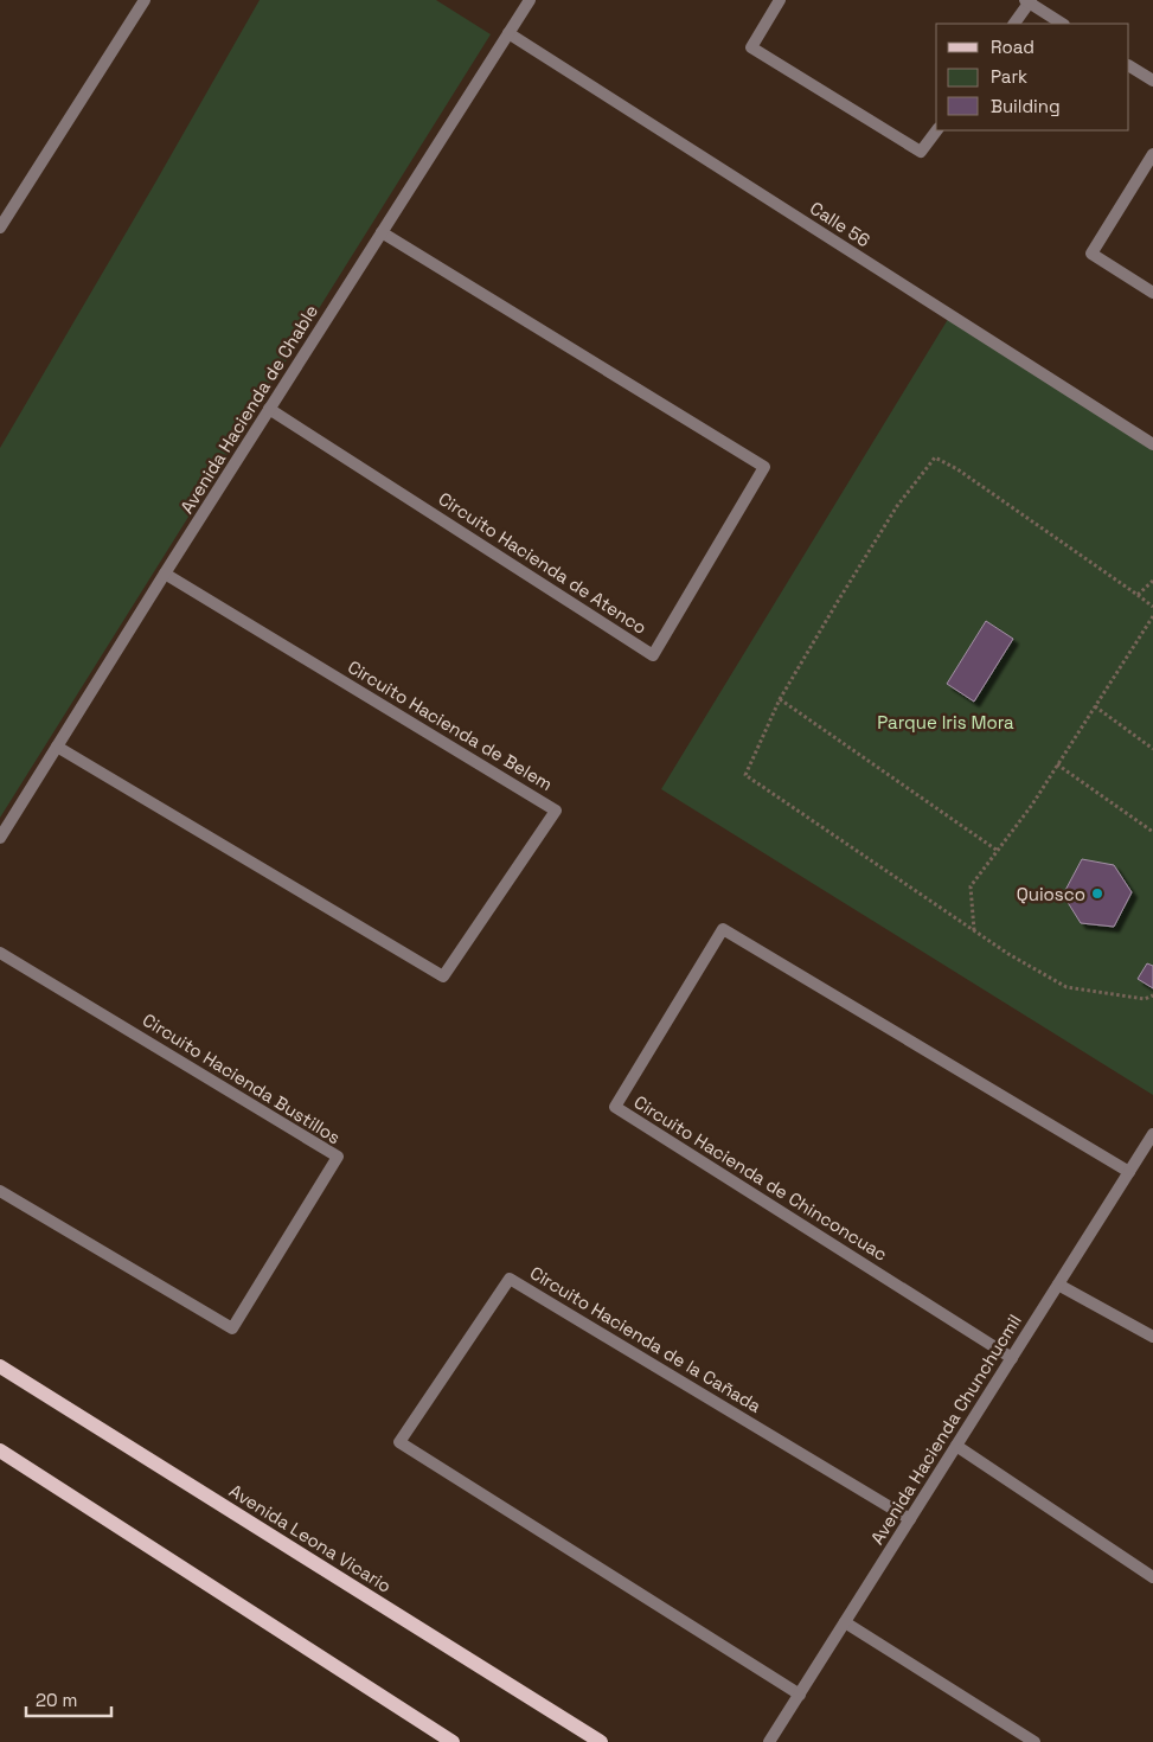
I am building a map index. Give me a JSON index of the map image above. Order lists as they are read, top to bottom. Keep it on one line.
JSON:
{"streets":{"main road":["Avenida Leona Vicario"],"street":["Calle 56","Avenida Hacienda de Chable","Circuito Hacienda de Atenco","Circuito Hacienda de Belem","Circuito Hacienda Bustillos","Circuito Hacienda de Chinconcuac","Circuito Hacienda de la Cañada","Avenida Hacienda Chunchucmil"]},"crossings":[["Calle 56","Avenida Hacienda de Chable"],["Avenida Hacienda de Chable","Circuito Hacienda de Atenco"],["Avenida Hacienda de Chable","Circuito Hacienda de Belem"],["Circuito Hacienda de Chinconcuac","Avenida Hacienda Chunchucmil"],["Circuito Hacienda de la Cañada","Avenida Hacienda Chunchucmil"]],"parks":["Parque Iris Mora"],"places":["Quiosco"],"legend":["Road","Park","Building"],"scale_bar":"20 m"}
